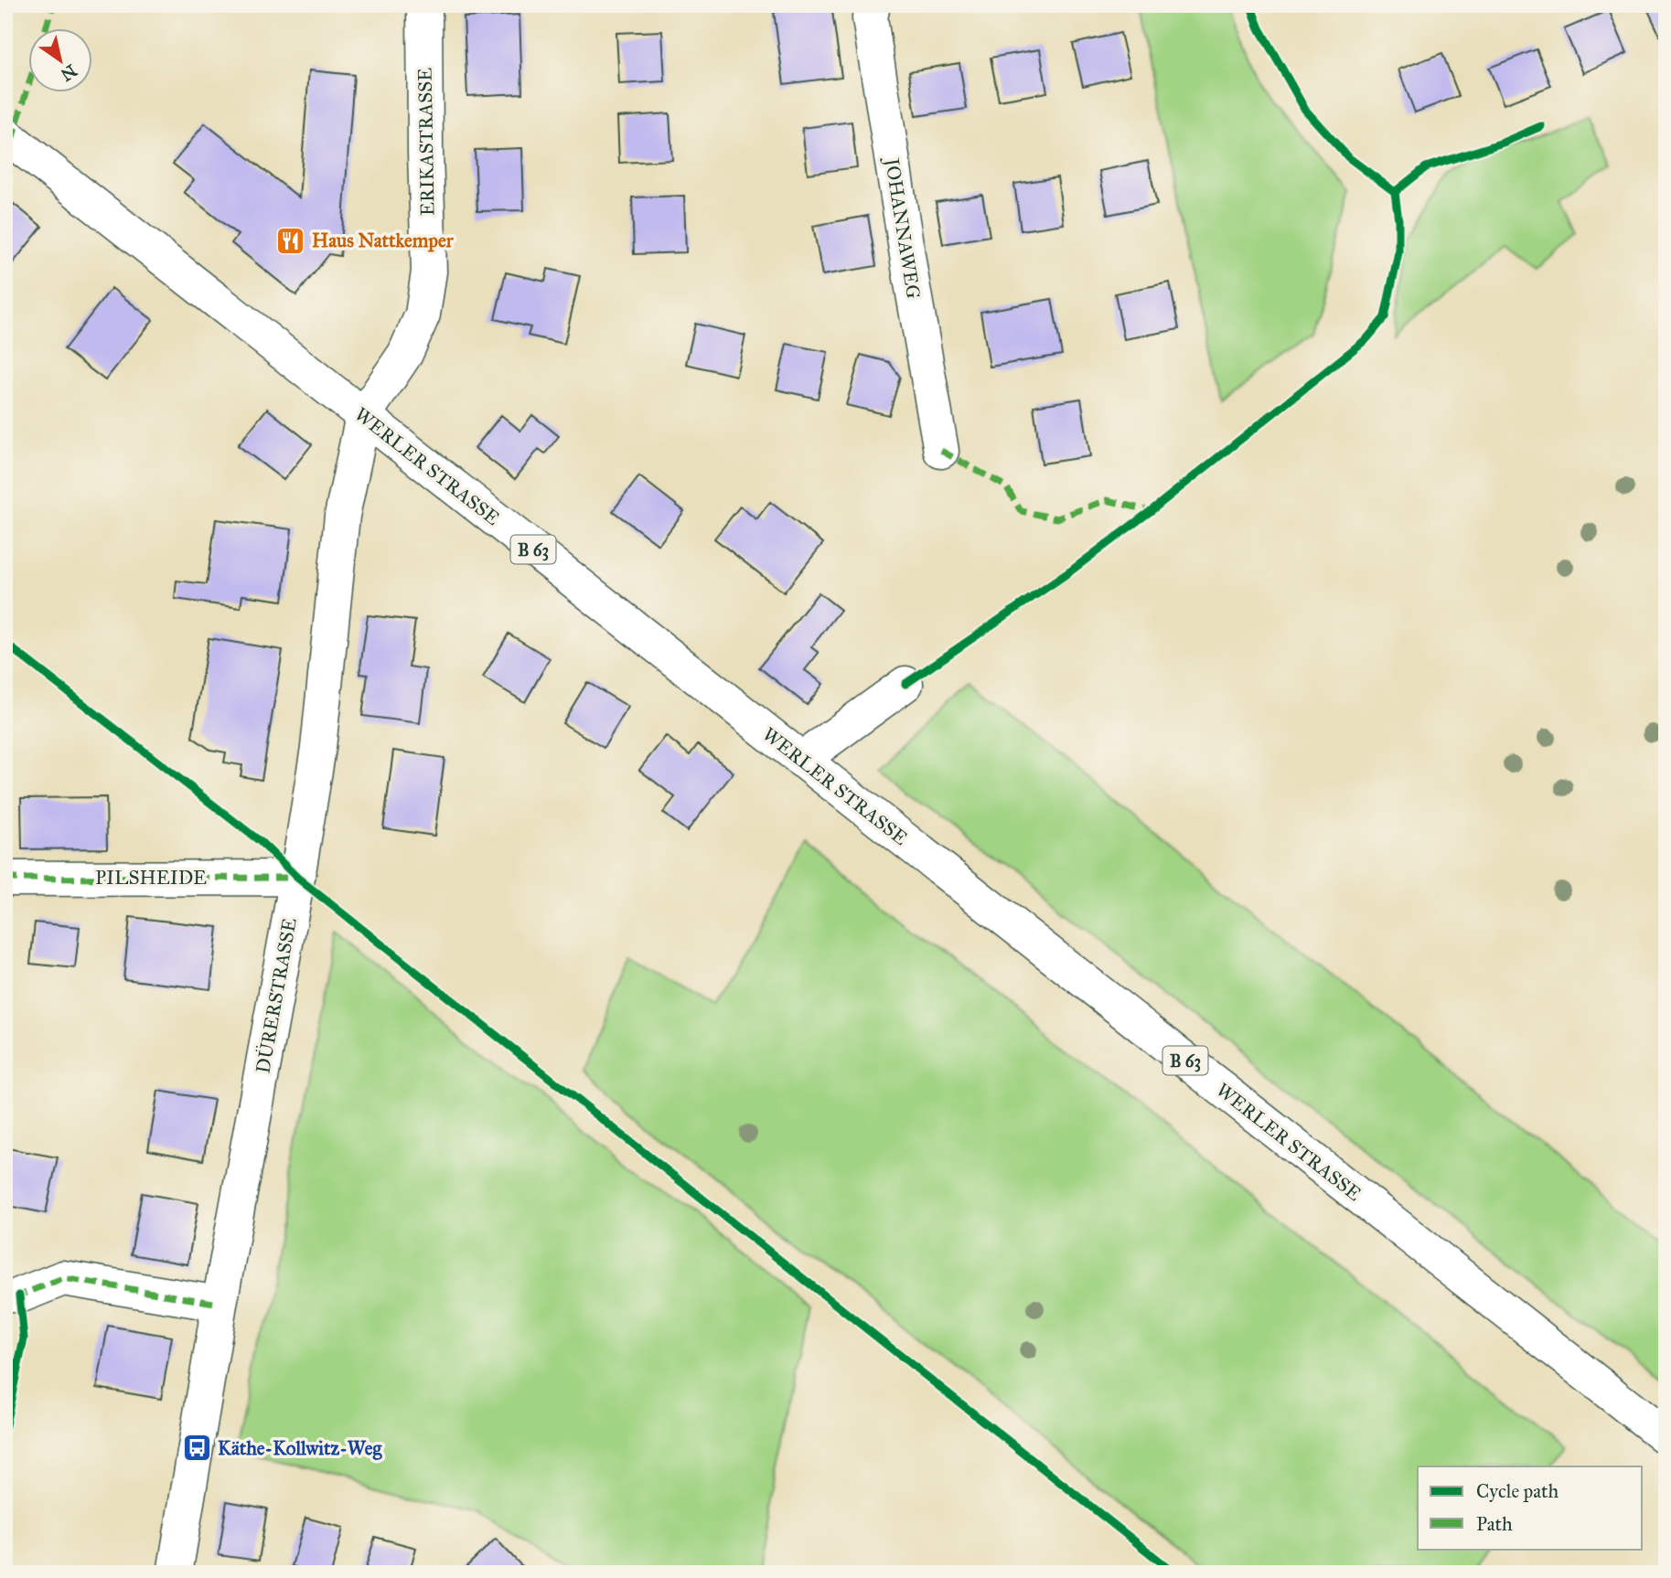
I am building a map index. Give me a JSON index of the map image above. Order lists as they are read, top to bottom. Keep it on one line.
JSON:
{"streets":{"street":["ERIKASTRASSE","JOHANNAWEG","WERLER STRASSE","B 63","PILSHEIDE","DÜRERSTRASSE"]},"crossings":[["ERIKASTRASSE","WERLER STRASSE"],["ERIKASTRASSE","DÜRERSTRASSE"],["WERLER STRASSE","DÜRERSTRASSE"],["PILSHEIDE","DÜRERSTRASSE"]],"places":{"restaurant":["Haus Nattkemper"],"bus stop":["Käthe-Kollwitz-Weg"]},"legend":["Cycle path","Path"],"north":"bottom right"}
